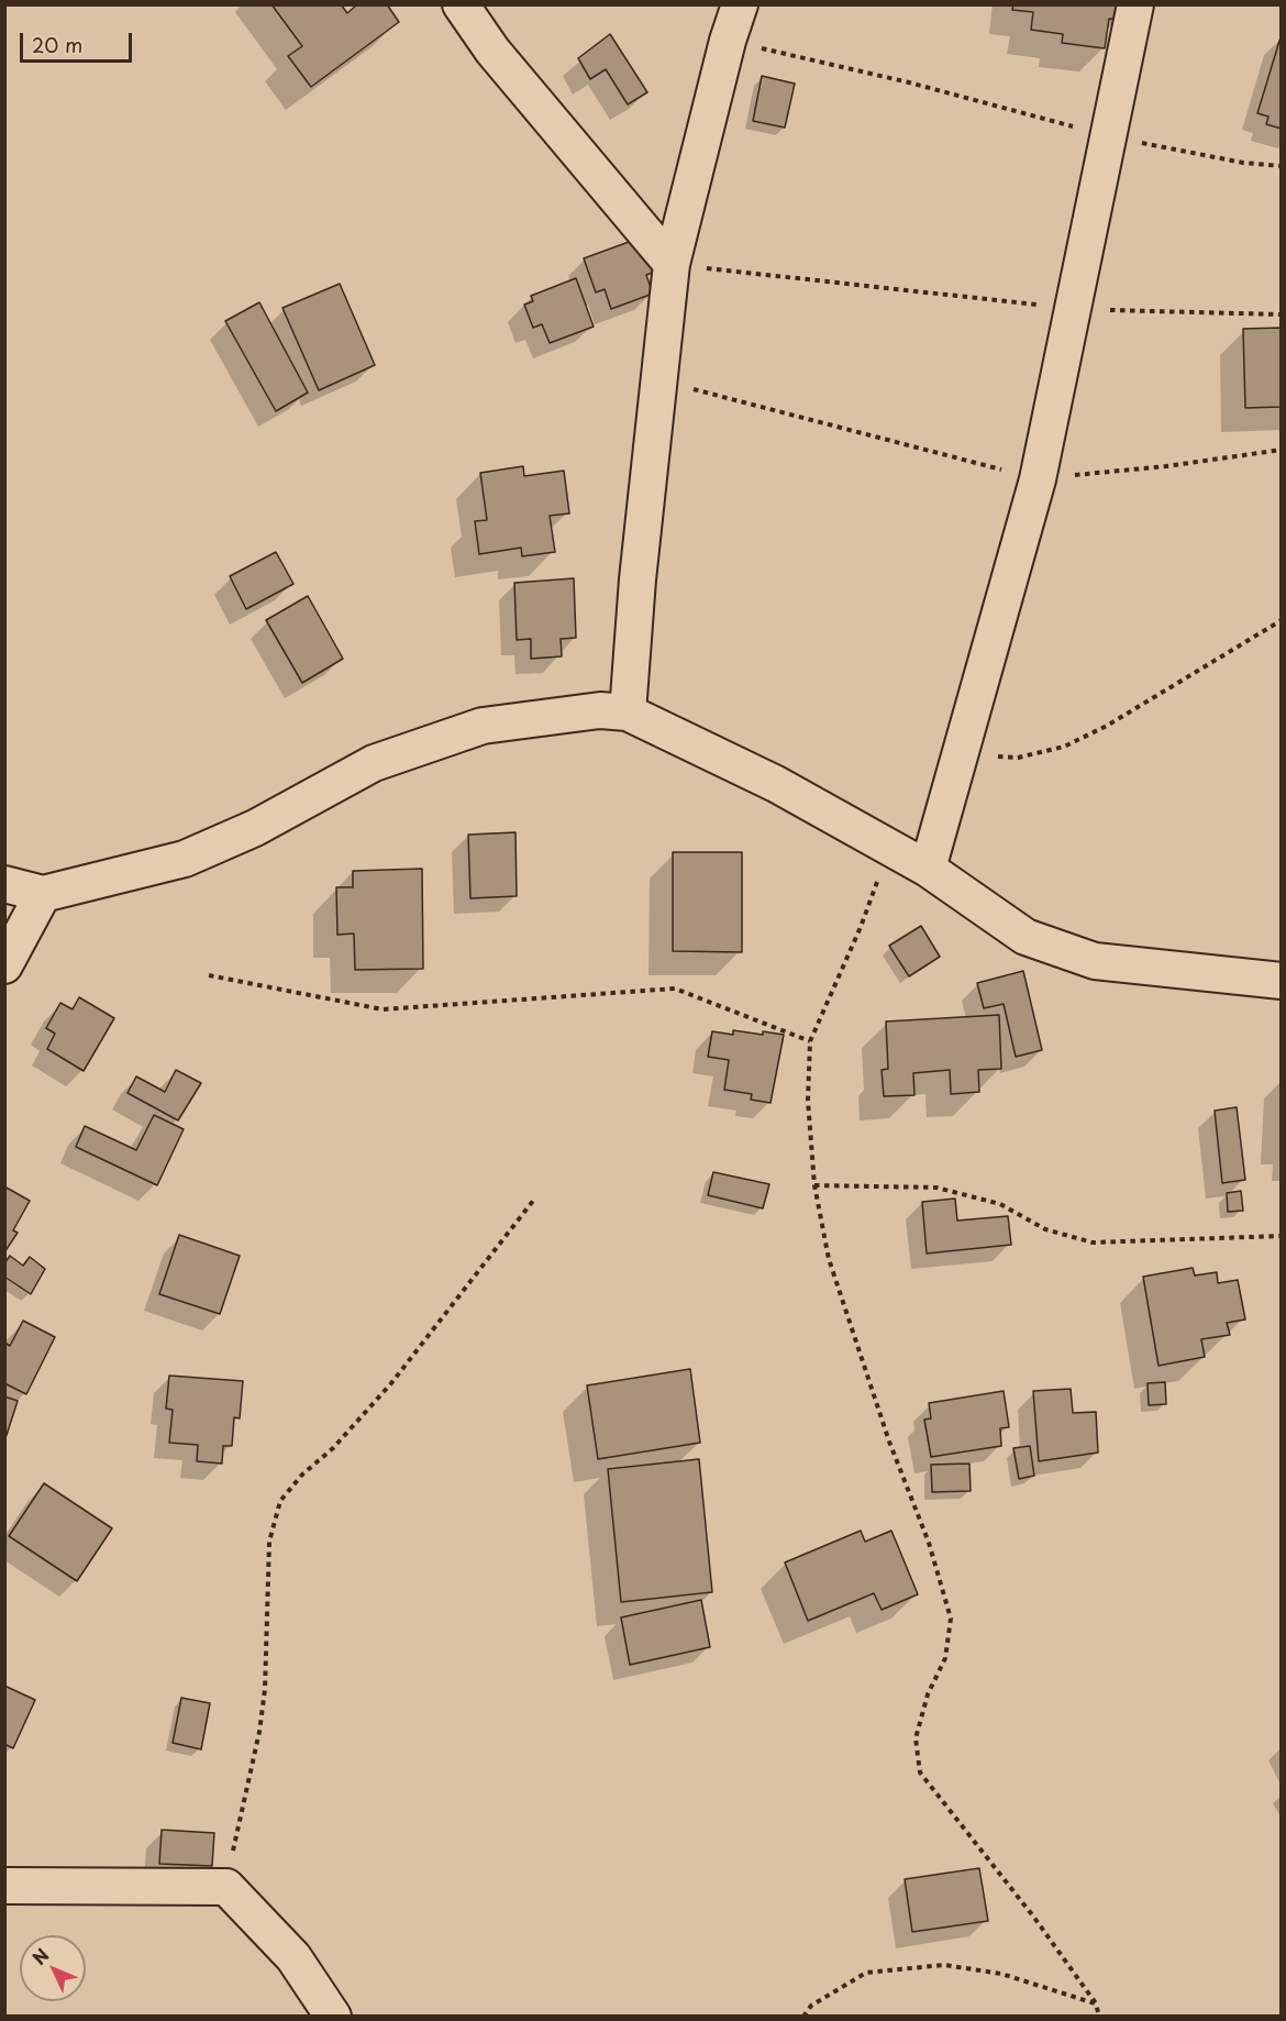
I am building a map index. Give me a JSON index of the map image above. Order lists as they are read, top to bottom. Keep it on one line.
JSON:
{"scale_bar":"20 m","north":"top left"}
